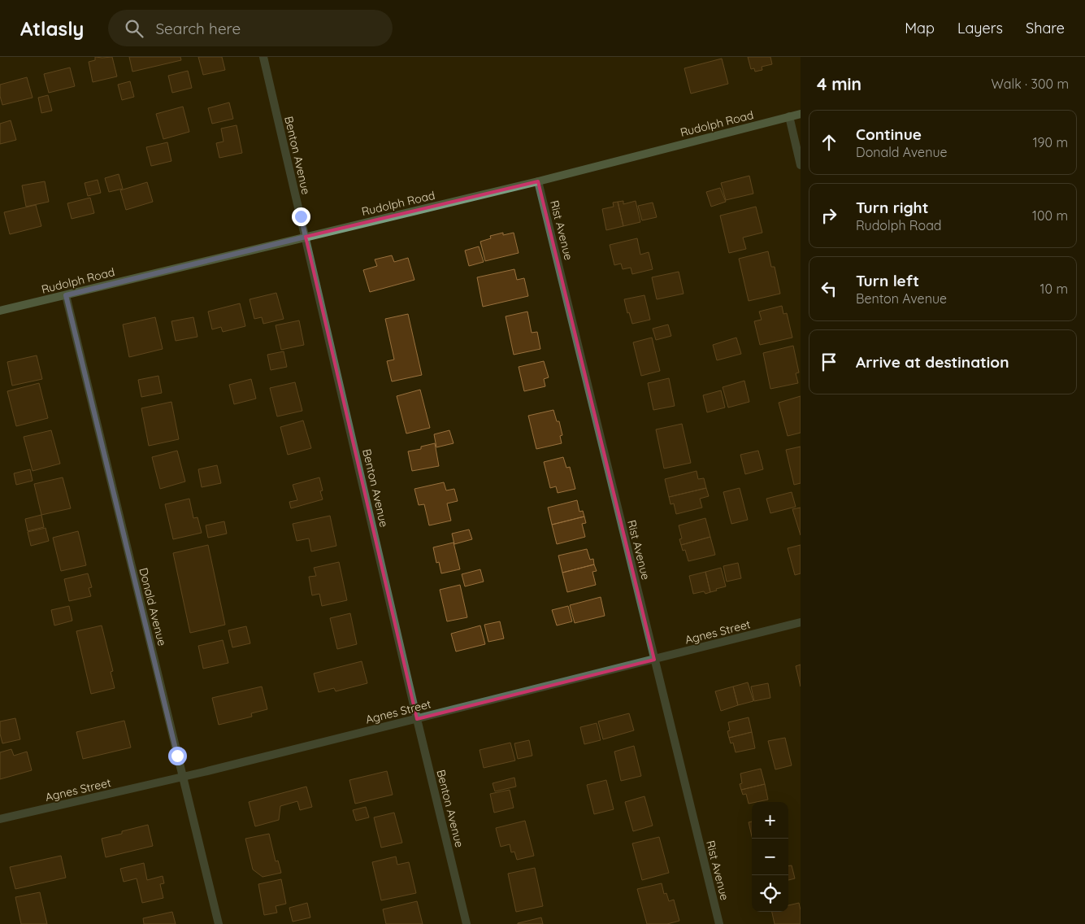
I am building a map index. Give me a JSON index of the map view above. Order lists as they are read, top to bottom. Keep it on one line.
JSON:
{"streets":{"street":["Rudolph Road","Benton Avenue","Rist Avenue","Donald Avenue","Agnes Street"]},"crossings":[["Rudolph Road","Benton Avenue"],["Rudolph Road","Rist Avenue"],["Rudolph Road","Donald Avenue"],["Benton Avenue","Agnes Street"],["Rist Avenue","Agnes Street"],["Donald Avenue","Agnes Street"]],"page":{"header":"Atlasly","search":"Search here","nav":["Map","Layers","Share"],"heading":["4 min","Walk · 300 m"],"list":[["Continue","Donald Avenue","190 m"],["Turn right","Rudolph Road","100 m"],["Turn left","Benton Avenue","10 m"],"Arrive at destination"],"map_buttons":["+","−"]}}
